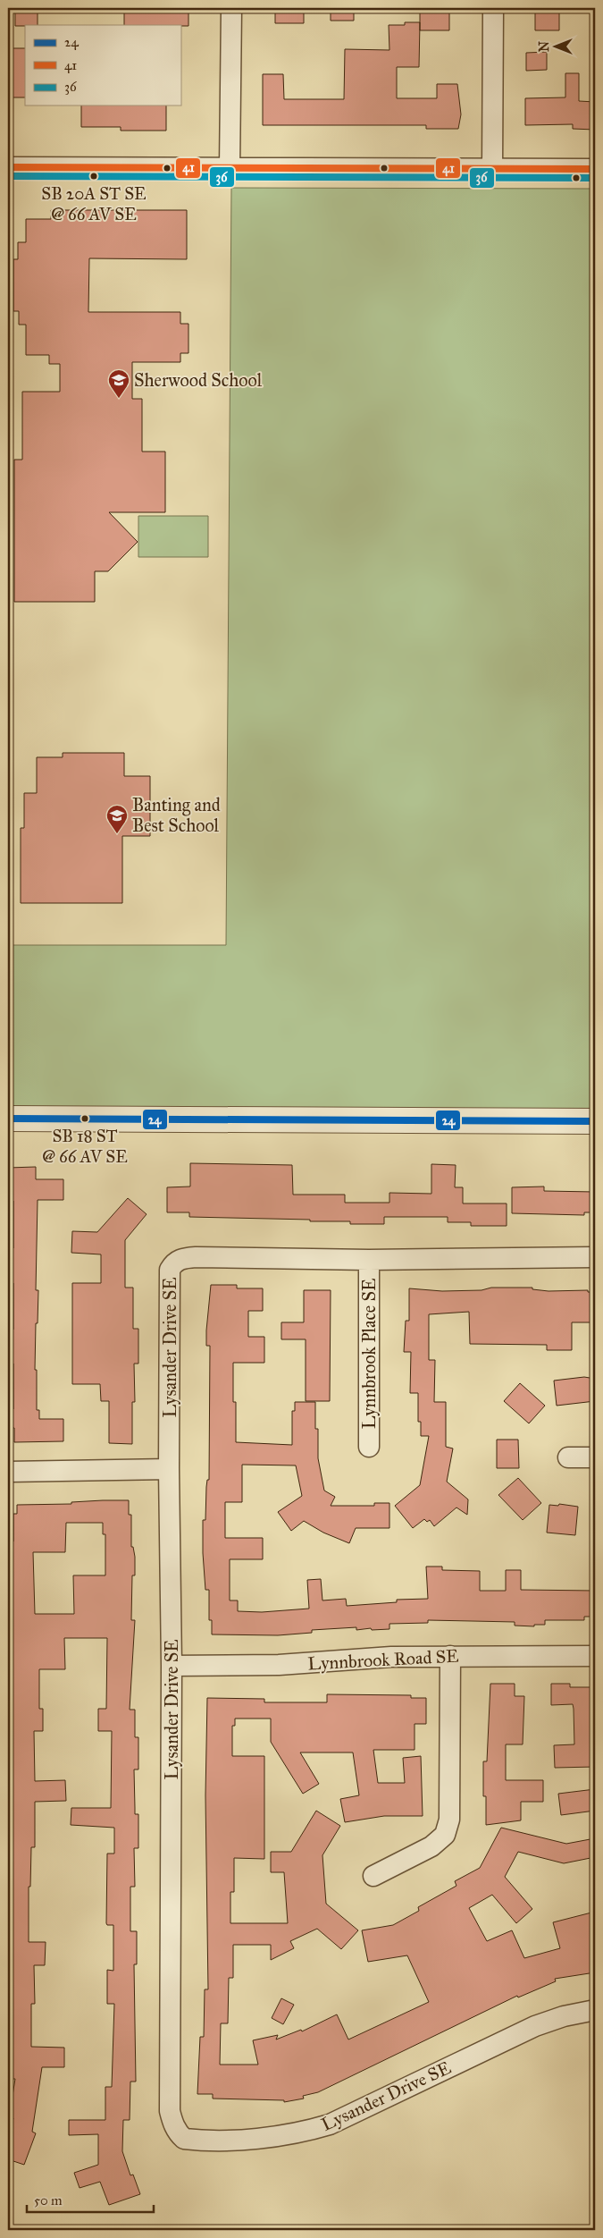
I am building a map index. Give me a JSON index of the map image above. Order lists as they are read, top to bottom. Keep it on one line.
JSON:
{"streets":{"street":["Lysander Drive SE","Lynnbrook Place SE","Lynnbrook Road SE"]},"crossings":[["Lysander Drive SE","Lynnbrook Place SE"],["Lysander Drive SE","Lynnbrook Road SE"]],"places":{"other":["SB 20A ST SE @ 66 AV SE","SB 18 ST @ 66 AV SE"],"school or university":["Sherwood School","Banting and Best School"]},"lines":["transit line 41","transit line 36","transit line 24"],"legend":["24","41","36"],"scale_bar":"50 m","north":"left"}
